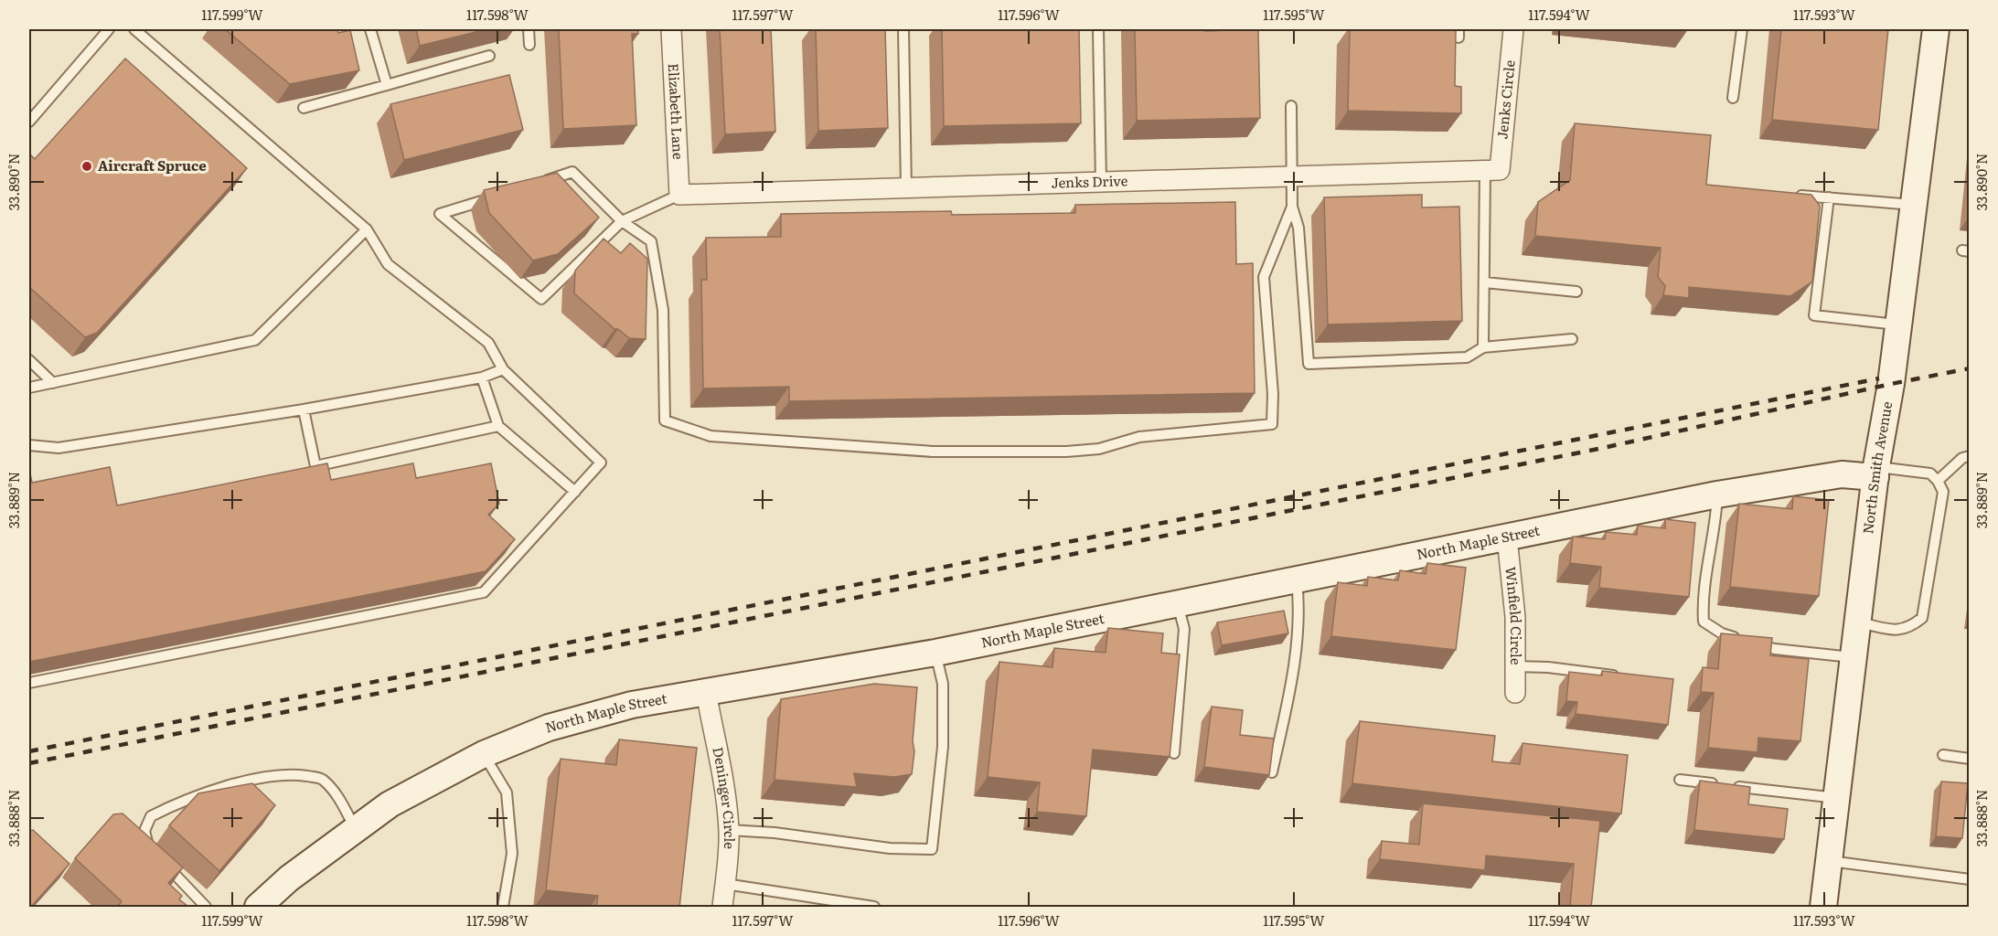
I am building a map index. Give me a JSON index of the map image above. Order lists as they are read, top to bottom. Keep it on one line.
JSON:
{"streets":{"main road":["North Smith Avenue","North Maple Street"],"street":["Jenks Circle","Elizabeth Lane","Jenks Drive","Winfield Circle","Deninger Circle"]},"crossings":[["Jenks Circle","Jenks Drive"],["Elizabeth Lane","Jenks Drive"],["North Smith Avenue","North Maple Street"],["North Maple Street","Winfield Circle"],["North Maple Street","Deninger Circle"]],"places":["Aircraft Spruce"],"coordinates":["117.599°W","117.598°W","117.597°W","117.596°W","117.595°W","117.594°W","117.593°W","33.890°N","33.889°N","33.888°N"]}
